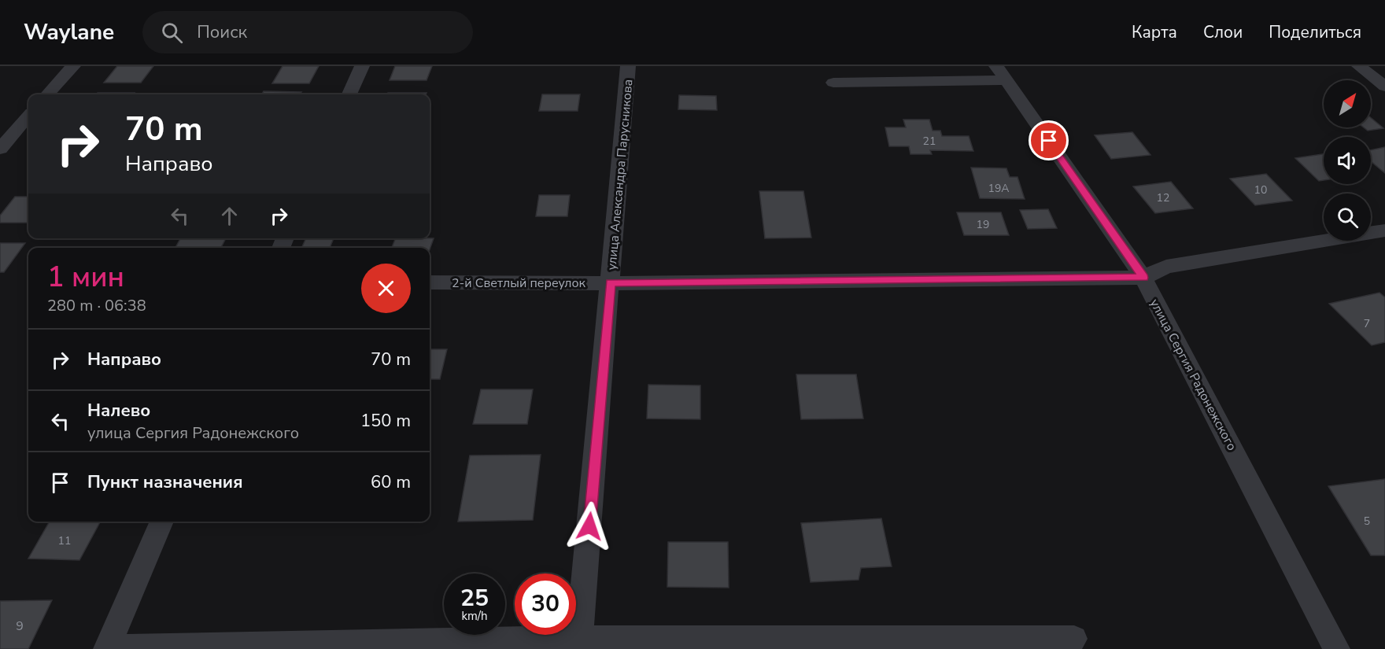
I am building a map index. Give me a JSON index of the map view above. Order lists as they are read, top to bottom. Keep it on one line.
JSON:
{"streets":{"street":["улица Александра Парусникова","2-й Светлый переулок","улица Сергия Радонежского"]},"crossings":[["улица Александра Парусникова","2-й Светлый переулок"],["2-й Светлый переулок","улица Сергия Радонежского"]],"house_numbers":["21","19А","10","12","19","7","5","11","9"],"north":"top right","page":{"header":"Waylane","search":"Поиск","nav":["Карта","Слои","Поделиться"],"turn":["70 m","Направо"],"heading":["1 мин","280 m · 06:38"],"list":[{"name":"Направо","value":"70 m"},{"name":"Налево","note":"улица Сергия Радонежского","value":"150 m"},{"name":"Пункт назначения","value":"60 m"}],"speed":"25 km/h","limit":"30"}}
